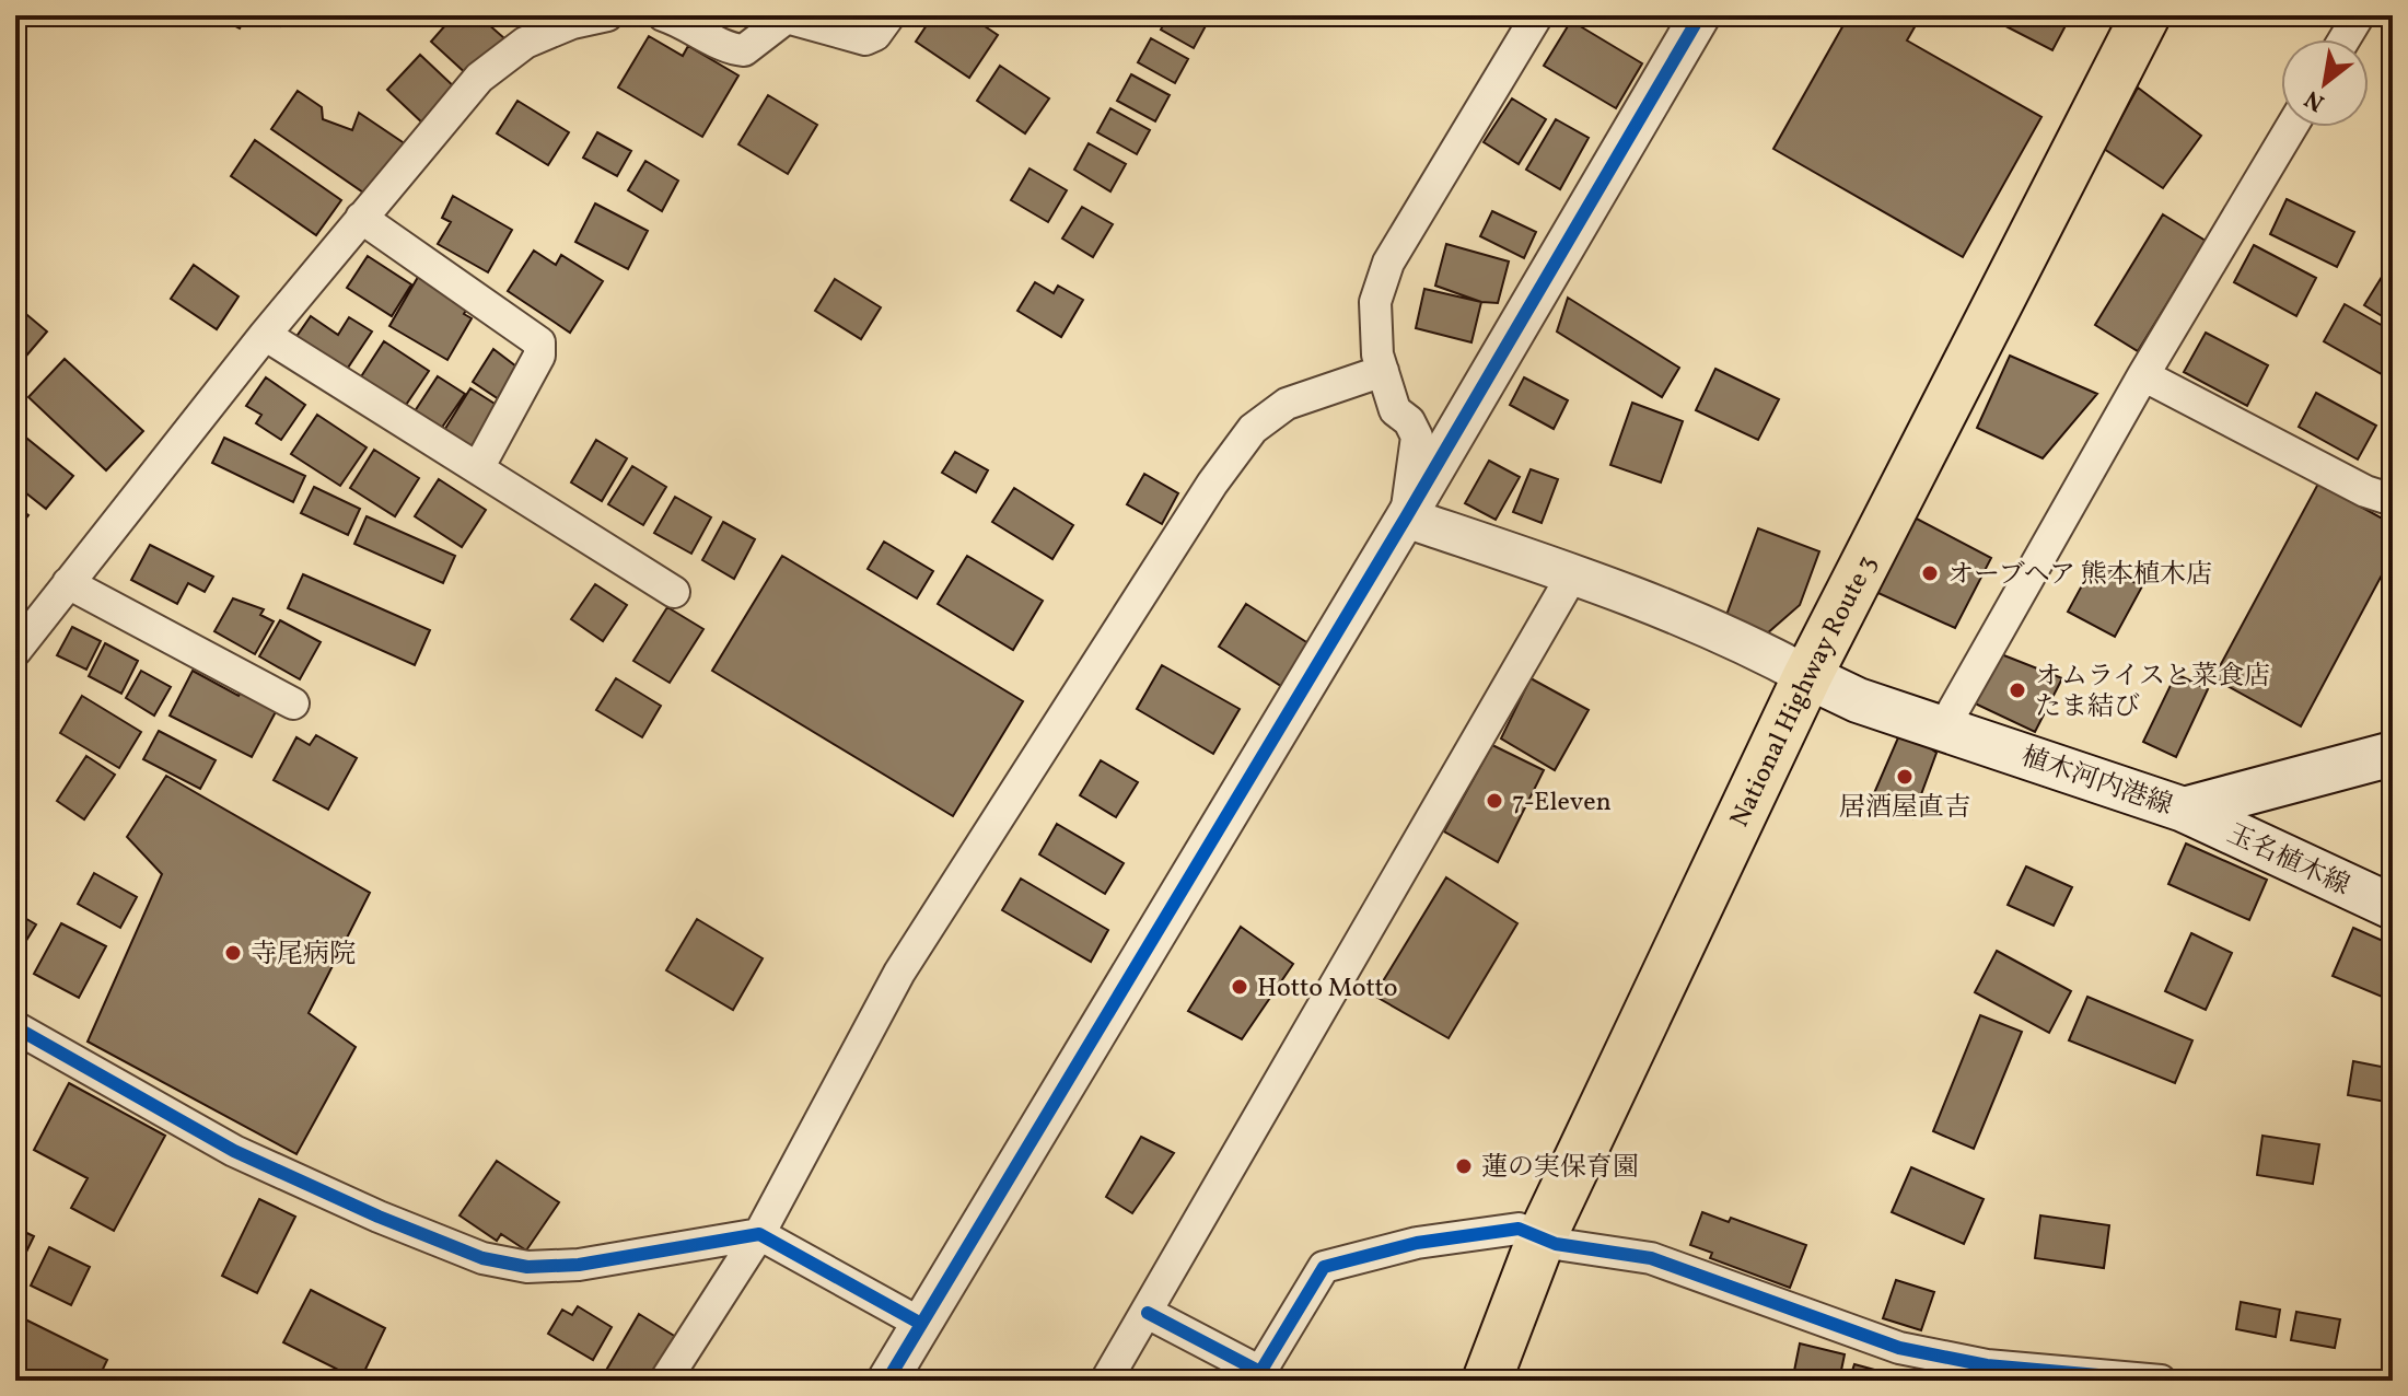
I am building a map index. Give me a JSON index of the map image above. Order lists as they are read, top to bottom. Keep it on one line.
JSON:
{"streets":{"highway":["National Highway Route 3"],"main road":["植木河内港線","玉名植木線"]},"crossings":[["National Highway Route 3","植木河内港線"],["植木河内港線","玉名植木線"]],"places":["オーブヘア 熊本植木店","オムライスと菜食店 たま結び","居酒屋直吉","7-Eleven","寺尾病院","Hotto Motto","蓮の実保育園"],"north":"bottom left"}
